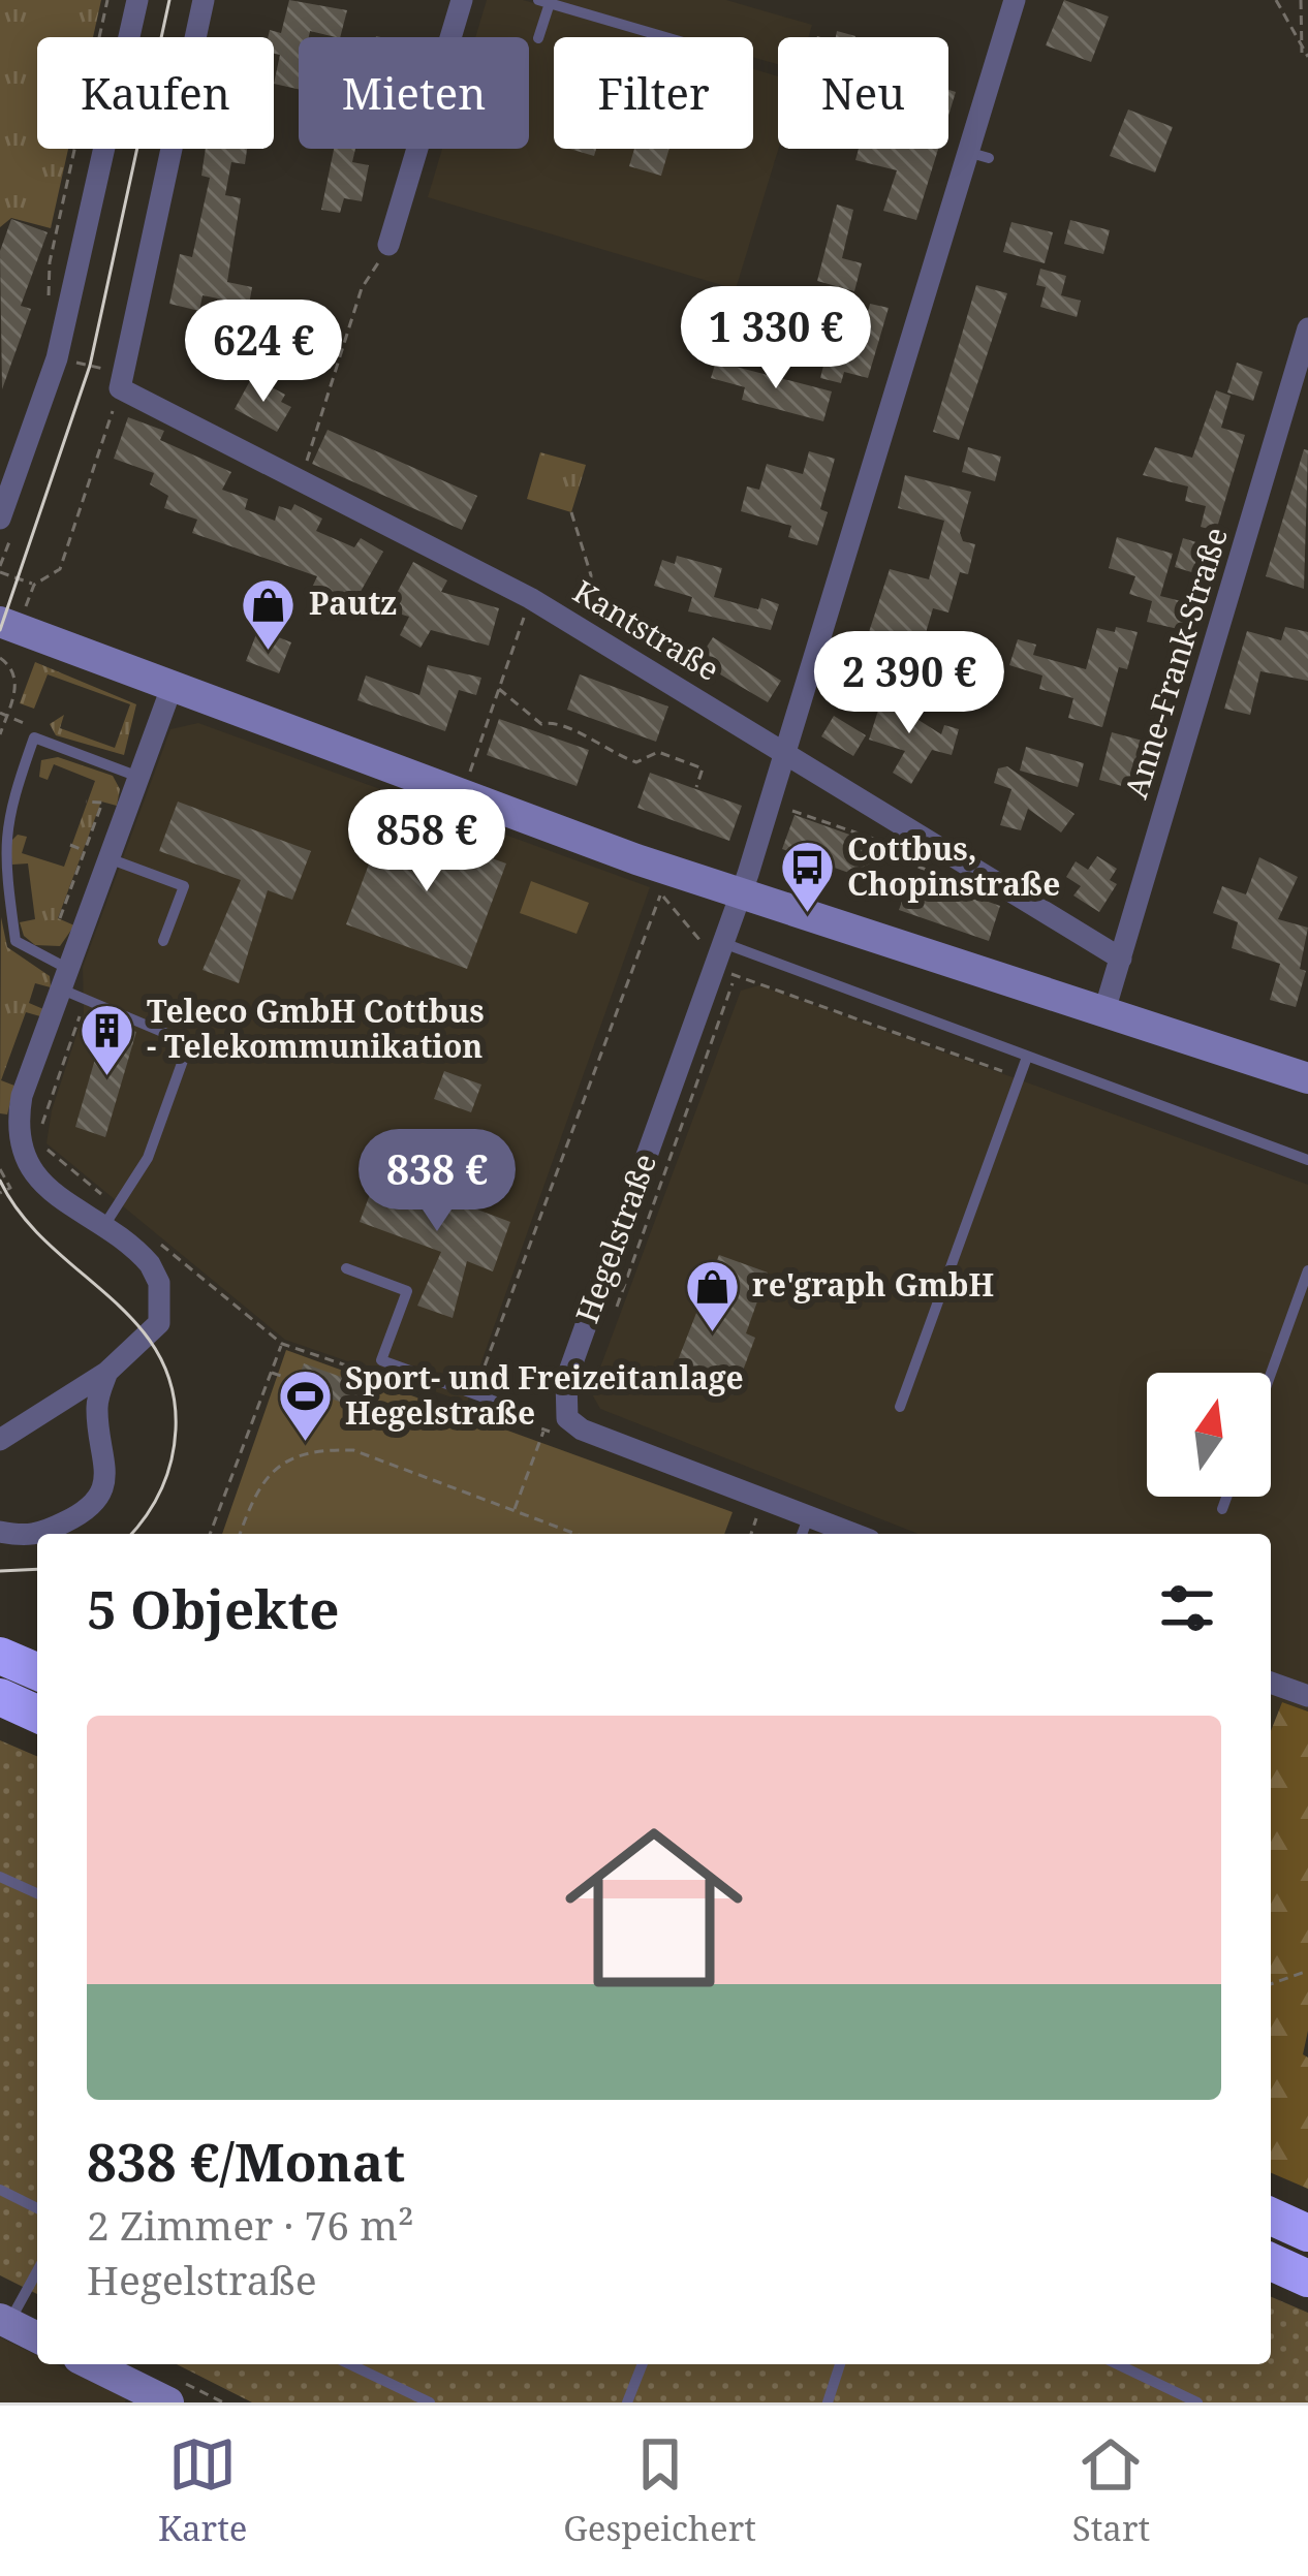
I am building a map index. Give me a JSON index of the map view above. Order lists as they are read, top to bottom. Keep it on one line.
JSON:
{"streets":{"street":["Kantstraße","Anne-Frank-Straße","Hegelstraße"]},"crossings":[["Kantstraße","Anne-Frank-Straße"],["Kantstraße","Hegelstraße"]],"places":{"shop":["Pautz","re'graph GmbH"],"bus stop":["Cottbus, Chopinstraße"],"building":["Teleco GmbH Cottbus - Telekommunikation"],"sports":["Sport- und Freizeitanlage Hegelstraße"]},"north":"top","page":{"chip":["Kaufen","Mieten","Filter","Neu"],"price":["1 330 €","624 €","2 390 €","858 €","838 €"],"heading":"5 Objekte","list":[{"name":"838 €/Monat","note":"2 Zimmer · 76 m² · Hegelstraße"}],"tabs":["Karte","Gespeichert","Start"]}}
